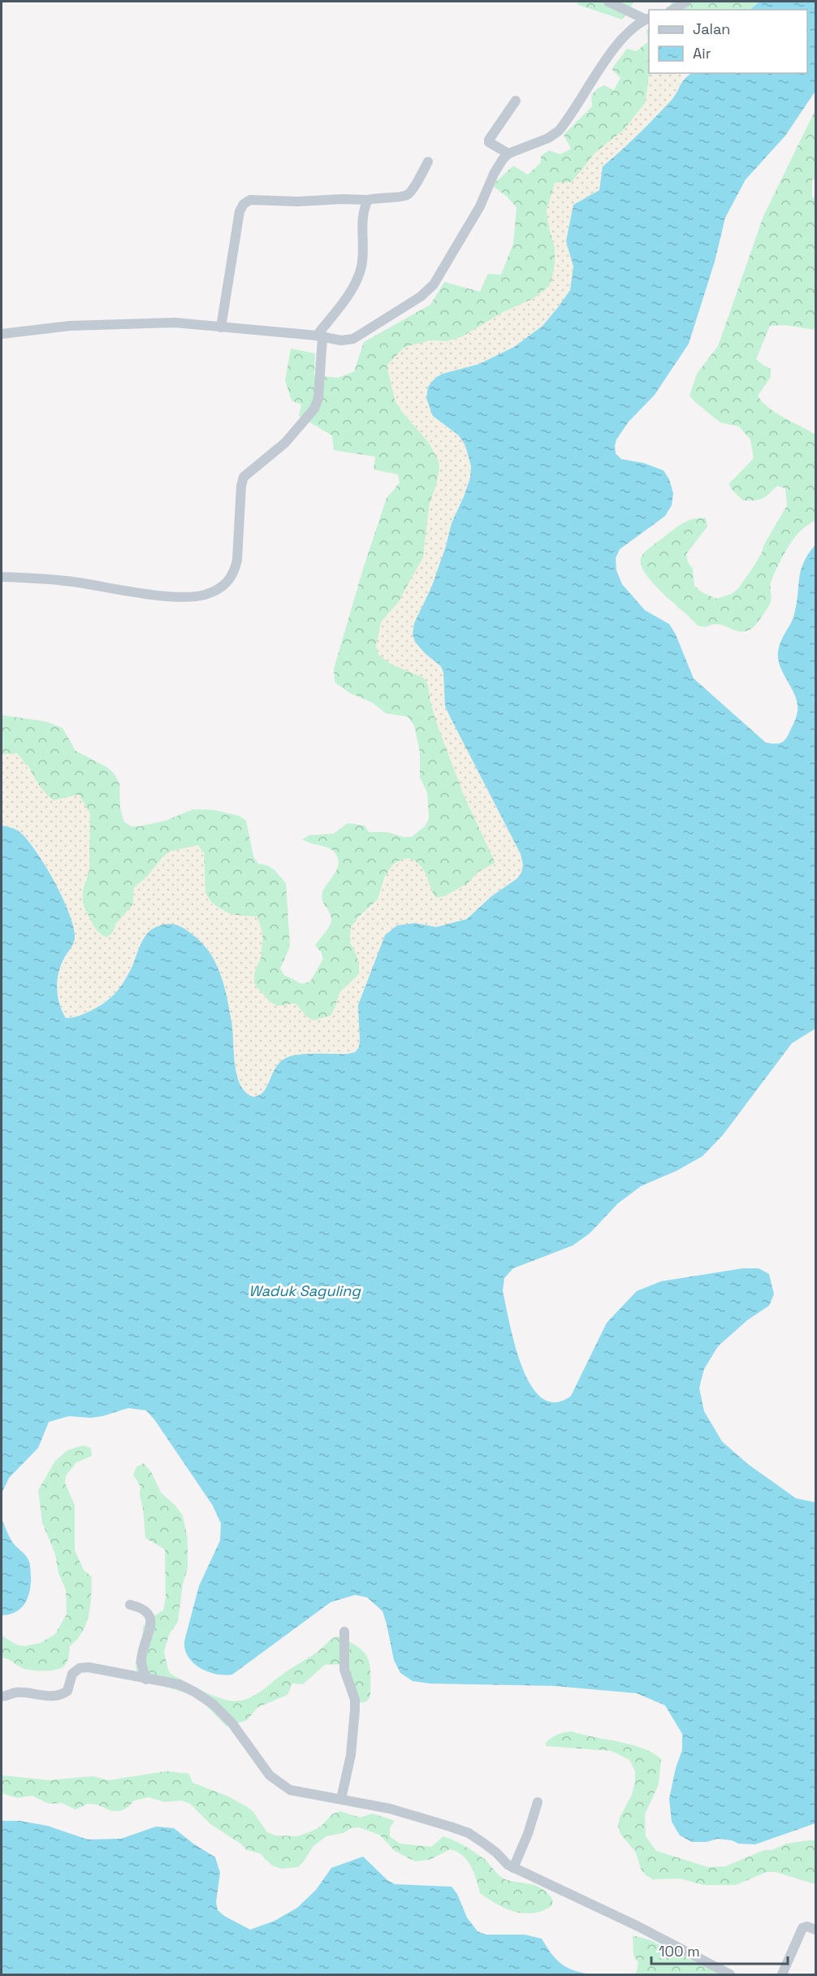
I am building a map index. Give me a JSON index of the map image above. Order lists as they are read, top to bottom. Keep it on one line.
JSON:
{"water":["Waduk Saguling"],"legend":["Jalan","Air"],"scale_bar":"100 m"}
